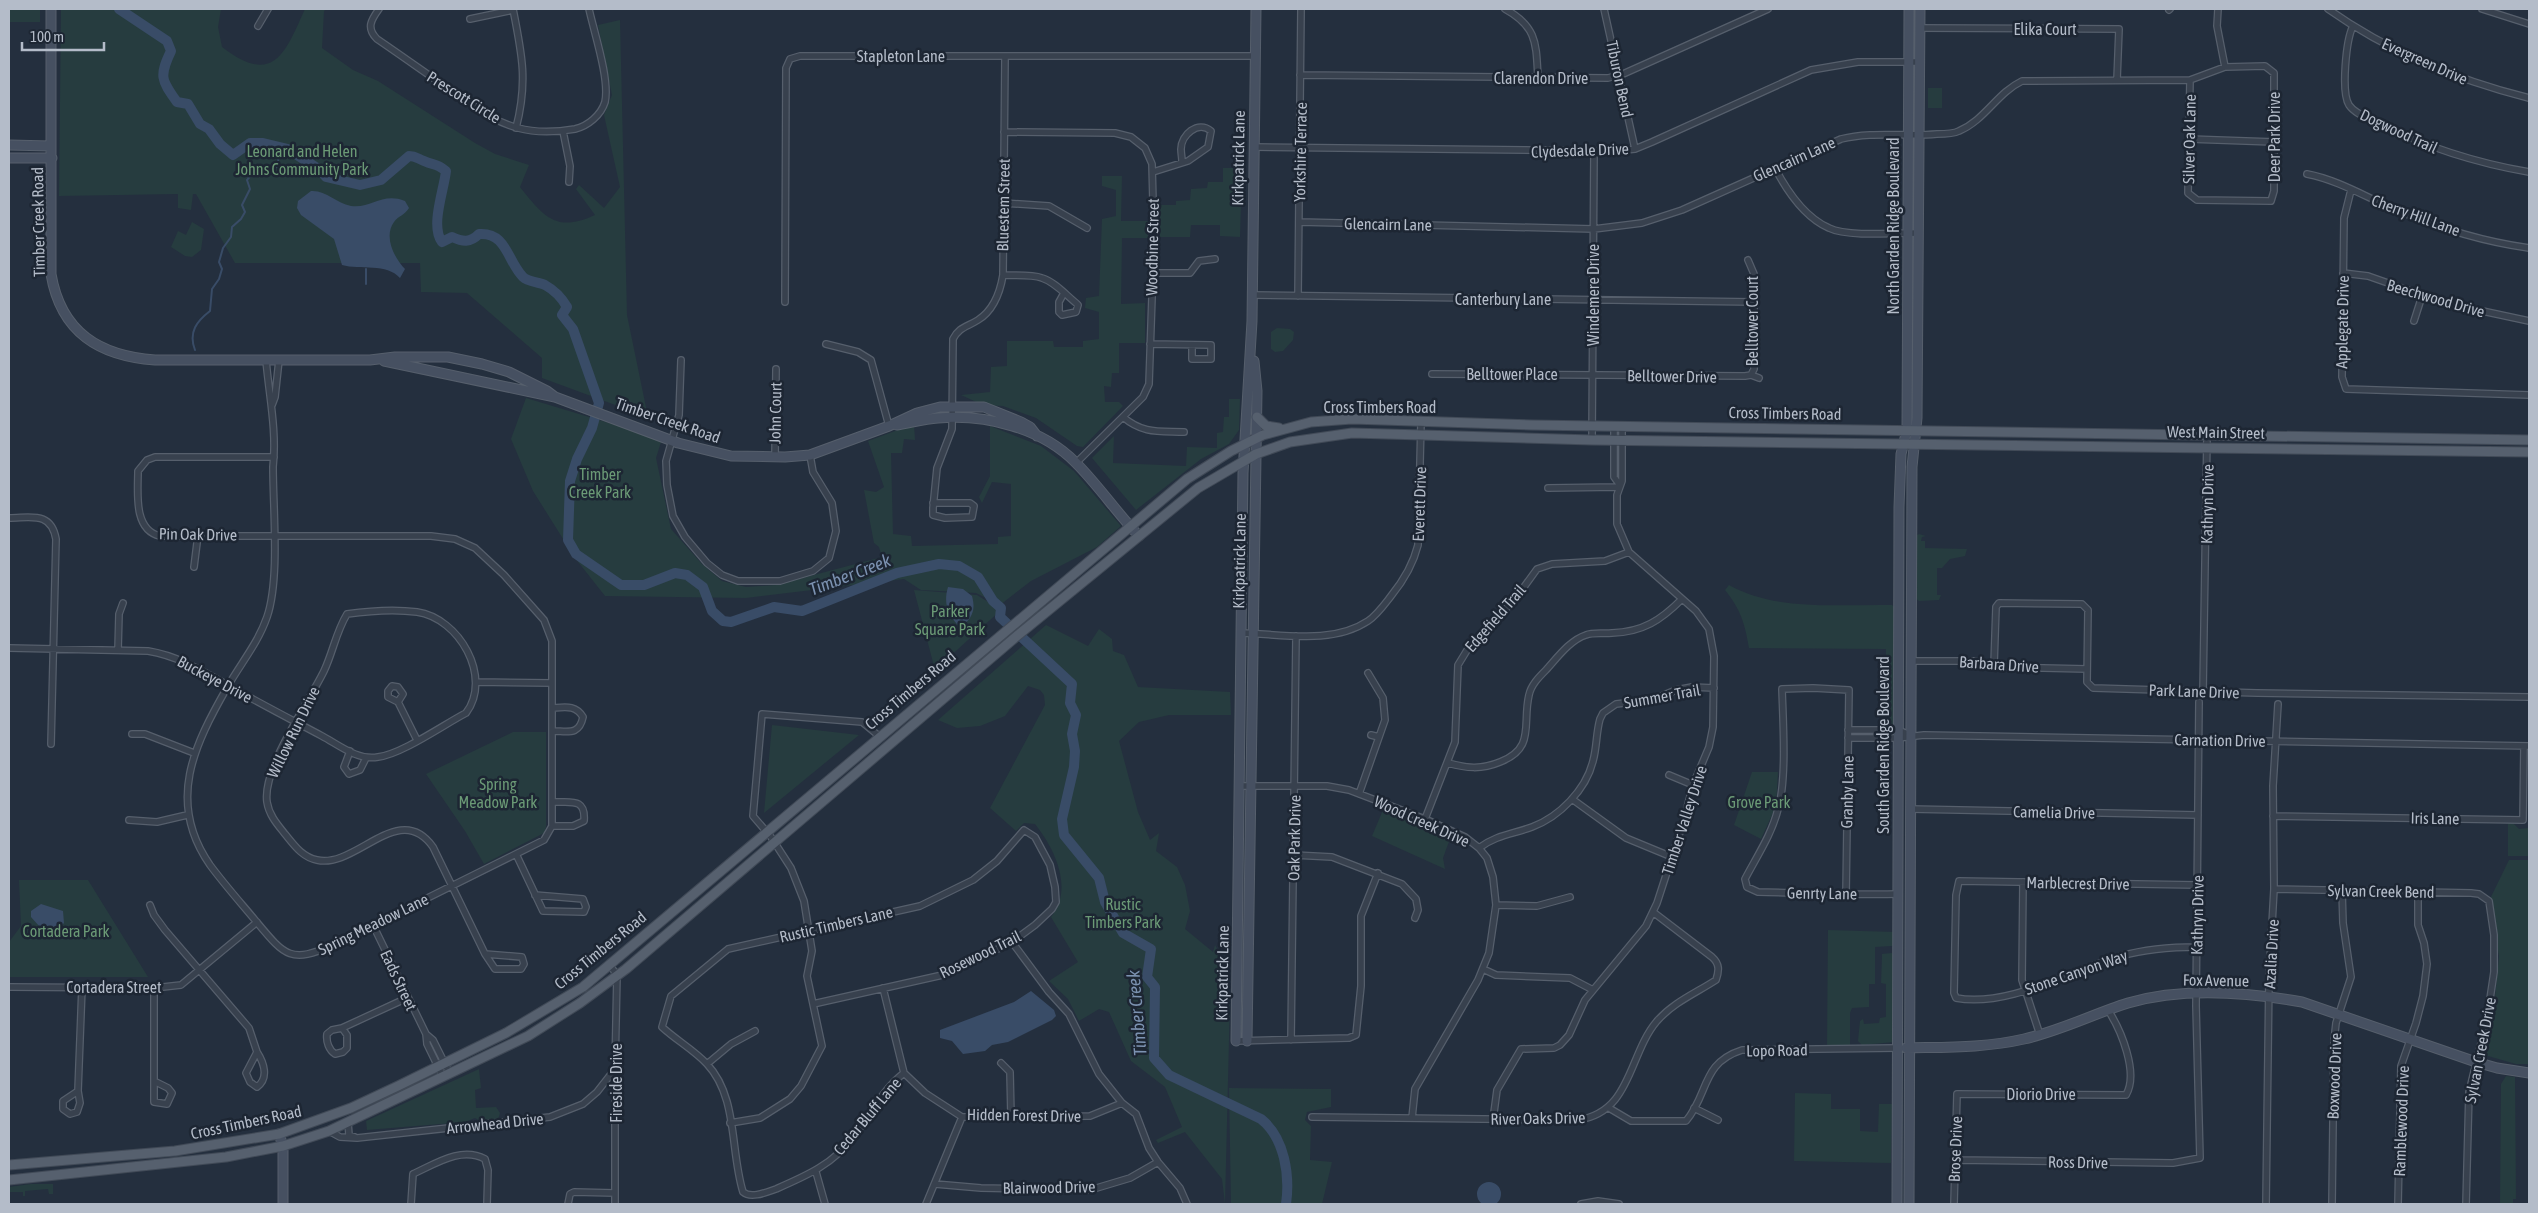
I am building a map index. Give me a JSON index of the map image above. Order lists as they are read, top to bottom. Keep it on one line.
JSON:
{"streets":{"main road":["Cross Timbers Road","West Main Street"],"street":["Elika Court","Stapleton Lane","Evergreen Drive","Clarendon Drive","Tiburon Bend","Prescott Circle","Dogwood Trail","Deer Park Drive","Silver Oak Lane","Clydesdale Drive","Yorkshire Terrace","Kirkpatrick Lane","Glencairn Lane","Bluestem Street","Cherry Hill Lane","Timber Creek Road","North Garden Ridge Boulevard","Woodbine Street","Windemere Drive","Beechwood Drive","Canterbury Lane","Belltower Court","Applegate Drive","Belltower Place","Belltower Drive","John Court","Everett Drive","Kathryn Drive","Pin Oak Drive","Edgefield Trail","Barbara Drive","Buckeye Drive","Park Lane Drive","Summer Trail","Willow Run Drive","Carnation Drive","South Garden Ridge Boulevard","Granby Lane","Camelia Drive","Iris Lane","Timber Valley Drive","Wood Creek Drive","Oak Park Drive","Marblecrest Drive","Sylvan Creek Bend","Genrty Lane","Spring Meadow Lane","Rustic Timbers Lane","Rosewood Trail","Azalia Drive","Stone Canyon Way","Eads Street","Fox Avenue","Cortadera Street","Lopo Road","Sylvan Creek Drive","Boxwood Drive","Fireside Drive","Diorio Drive","Hidden Forest Drive","Cedar Bluff Lane","River Oaks Drive","Ramblewood Drive","Arrowhead Drive","Brose Drive","Ross Drive","Blairwood Drive"]},"crossings":[["Elika Court","Glencairn Lane"],["Stapleton Lane","Kirkpatrick Lane"],["Stapleton Lane","Bluestem Street"],["Evergreen Drive","Dogwood Trail"],["Clarendon Drive","Tiburon Bend"],["Clarendon Drive","Yorkshire Terrace"],["Tiburon Bend","Clydesdale Drive"],["Deer Park Drive","Silver Oak Lane"],["Deer Park Drive","Glencairn Lane"],["Silver Oak Lane","Glencairn Lane"],["Clydesdale Drive","Yorkshire Terrace"],["Clydesdale Drive","Kirkpatrick Lane"],["Clydesdale Drive","North Garden Ridge Boulevard"],["Clydesdale Drive","Windemere Drive"],["Yorkshire Terrace","Glencairn Lane"],["Yorkshire Terrace","Canterbury Lane"],["Kirkpatrick Lane","Canterbury Lane"],["Kirkpatrick Lane","Cross Timbers Road"],["Kirkpatrick Lane","Everett Drive"],["Kirkpatrick Lane","Wood Creek Drive"],["Glencairn Lane","North Garden Ridge Boulevard"],["Glencairn Lane","Windemere Drive"],["Bluestem Street","Timber Creek Road"],["Bluestem Street","Woodbine Street"],["Cherry Hill Lane","Applegate Drive"],["Timber Creek Road","Woodbine Street"],["Timber Creek Road","Cross Timbers Road"],["Timber Creek Road","John Court"],["Timber Creek Road","Spring Meadow Lane"],["North Garden Ridge Boulevard","Cross Timbers Road"],["North Garden Ridge Boulevard","West Main Street"],["North Garden Ridge Boulevard","South Garden Ridge Boulevard"],["Windemere Drive","Canterbury Lane"],["Windemere Drive","Belltower Place"],["Windemere Drive","Belltower Drive"],["Windemere Drive","Cross Timbers Road"],["Beechwood Drive","Applegate Drive"],["Canterbury Lane","Belltower Court"],["Belltower Court","Belltower Drive"],["Belltower Place","Belltower Drive"],["Cross Timbers Road","West Main Street"],["Cross Timbers Road","Everett Drive"],["Cross Timbers Road","South Garden Ridge Boulevard"],["Cross Timbers Road","Timber Valley Drive"],["Cross Timbers Road","Eads Street"],["Cross Timbers Road","Fireside Drive"],["Cross Timbers Road","Arrowhead Drive"],["West Main Street","Kathryn Drive"],["West Main Street","South Garden Ridge Boulevard"],["Everett Drive","Oak Park Drive"],["Kathryn Drive","Park Lane Drive"],["Kathryn Drive","Carnation Drive"],["Kathryn Drive","Camelia Drive"],["Kathryn Drive","Marblecrest Drive"],["Kathryn Drive","Stone Canyon Way"],["Kathryn Drive","Fox Avenue"],["Kathryn Drive","Ross Drive"],["Pin Oak Drive","Spring Meadow Lane"],["Edgefield Trail","Timber Valley Drive"],["Edgefield Trail","Wood Creek Drive"],["Barbara Drive","Park Lane Drive"],["Barbara Drive","South Garden Ridge Boulevard"],["Buckeye Drive","Willow Run Drive"],["Buckeye Drive","Spring Meadow Lane"],["Summer Trail","Timber Valley Drive"],["Summer Trail","Wood Creek Drive"],["Willow Run Drive","Spring Meadow Lane"],["Carnation Drive","South Garden Ridge Boulevard"],["Carnation Drive","Granby Lane"],["Carnation Drive","Iris Lane"],["Carnation Drive","Azalia Drive"],["South Garden Ridge Boulevard","Camelia Drive"],["South Garden Ridge Boulevard","Genrty Lane"],["South Garden Ridge Boulevard","Fox Avenue"],["South Garden Ridge Boulevard","Lopo Road"],["Granby Lane","Genrty Lane"],["Iris Lane","Azalia Drive"],["Timber Valley Drive","River Oaks Drive"],["Wood Creek Drive","Oak Park Drive"],["Wood Creek Drive","River Oaks Drive"],["Marblecrest Drive","Stone Canyon Way"],["Sylvan Creek Bend","Azalia Drive"],["Sylvan Creek Bend","Sylvan Creek Drive"],["Sylvan Creek Bend","Boxwood Drive"],["Sylvan Creek Bend","Ramblewood Drive"],["Spring Meadow Lane","Eads Street"],["Spring Meadow Lane","Cortadera Street"],["Rustic Timbers Lane","Rosewood Trail"],["Azalia Drive","Fox Avenue"],["Fox Avenue","Lopo Road"],["Fox Avenue","Sylvan Creek Drive"],["Fox Avenue","Boxwood Drive"],["Fox Avenue","Diorio Drive"],["Fox Avenue","Ramblewood Drive"],["Lopo Road","River Oaks Drive"],["Fireside Drive","Arrowhead Drive"],["Diorio Drive","Brose Drive"],["Hidden Forest Drive","Cedar Bluff Lane"],["Brose Drive","Ross Drive"]],"water":["Timber Creek"],"parks":["Leonard and Helen Johns Community Park","Timber Creek Park","Parker Square Park","Spring Meadow Park","Grove Park","Rustic Timbers Park","Cortadera Park"],"scale_bar":"100 m"}
